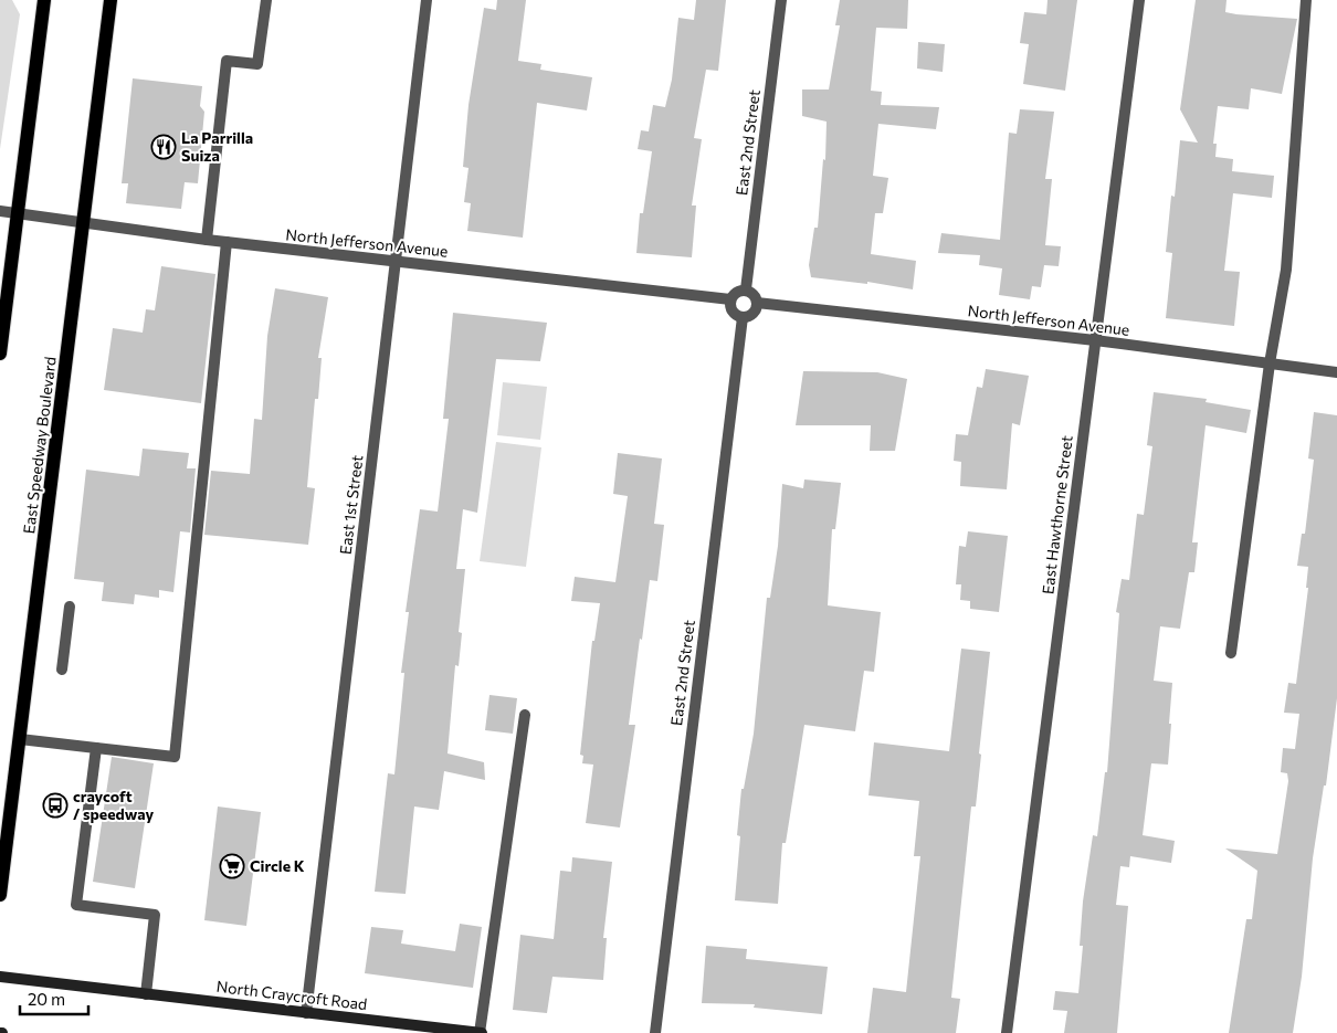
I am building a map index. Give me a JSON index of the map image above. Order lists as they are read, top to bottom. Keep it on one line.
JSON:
{"streets":{"main road":["East Speedway Boulevard","North Craycroft Road"],"street":["East 2nd Street","North Jefferson Avenue","East 1st Street","East Hawthorne Street"]},"crossings":[["East 2nd Street","North Jefferson Avenue"],["North Jefferson Avenue","East Speedway Boulevard"],["North Jefferson Avenue","East 1st Street"],["North Jefferson Avenue","East Hawthorne Street"],["East 1st Street","North Craycroft Road"]],"places":{"restaurant":["La Parrilla Suiza"],"bus stop":["craycoft / speedway"],"supermarket":["Circle K"]},"scale_bar":"20 m"}
